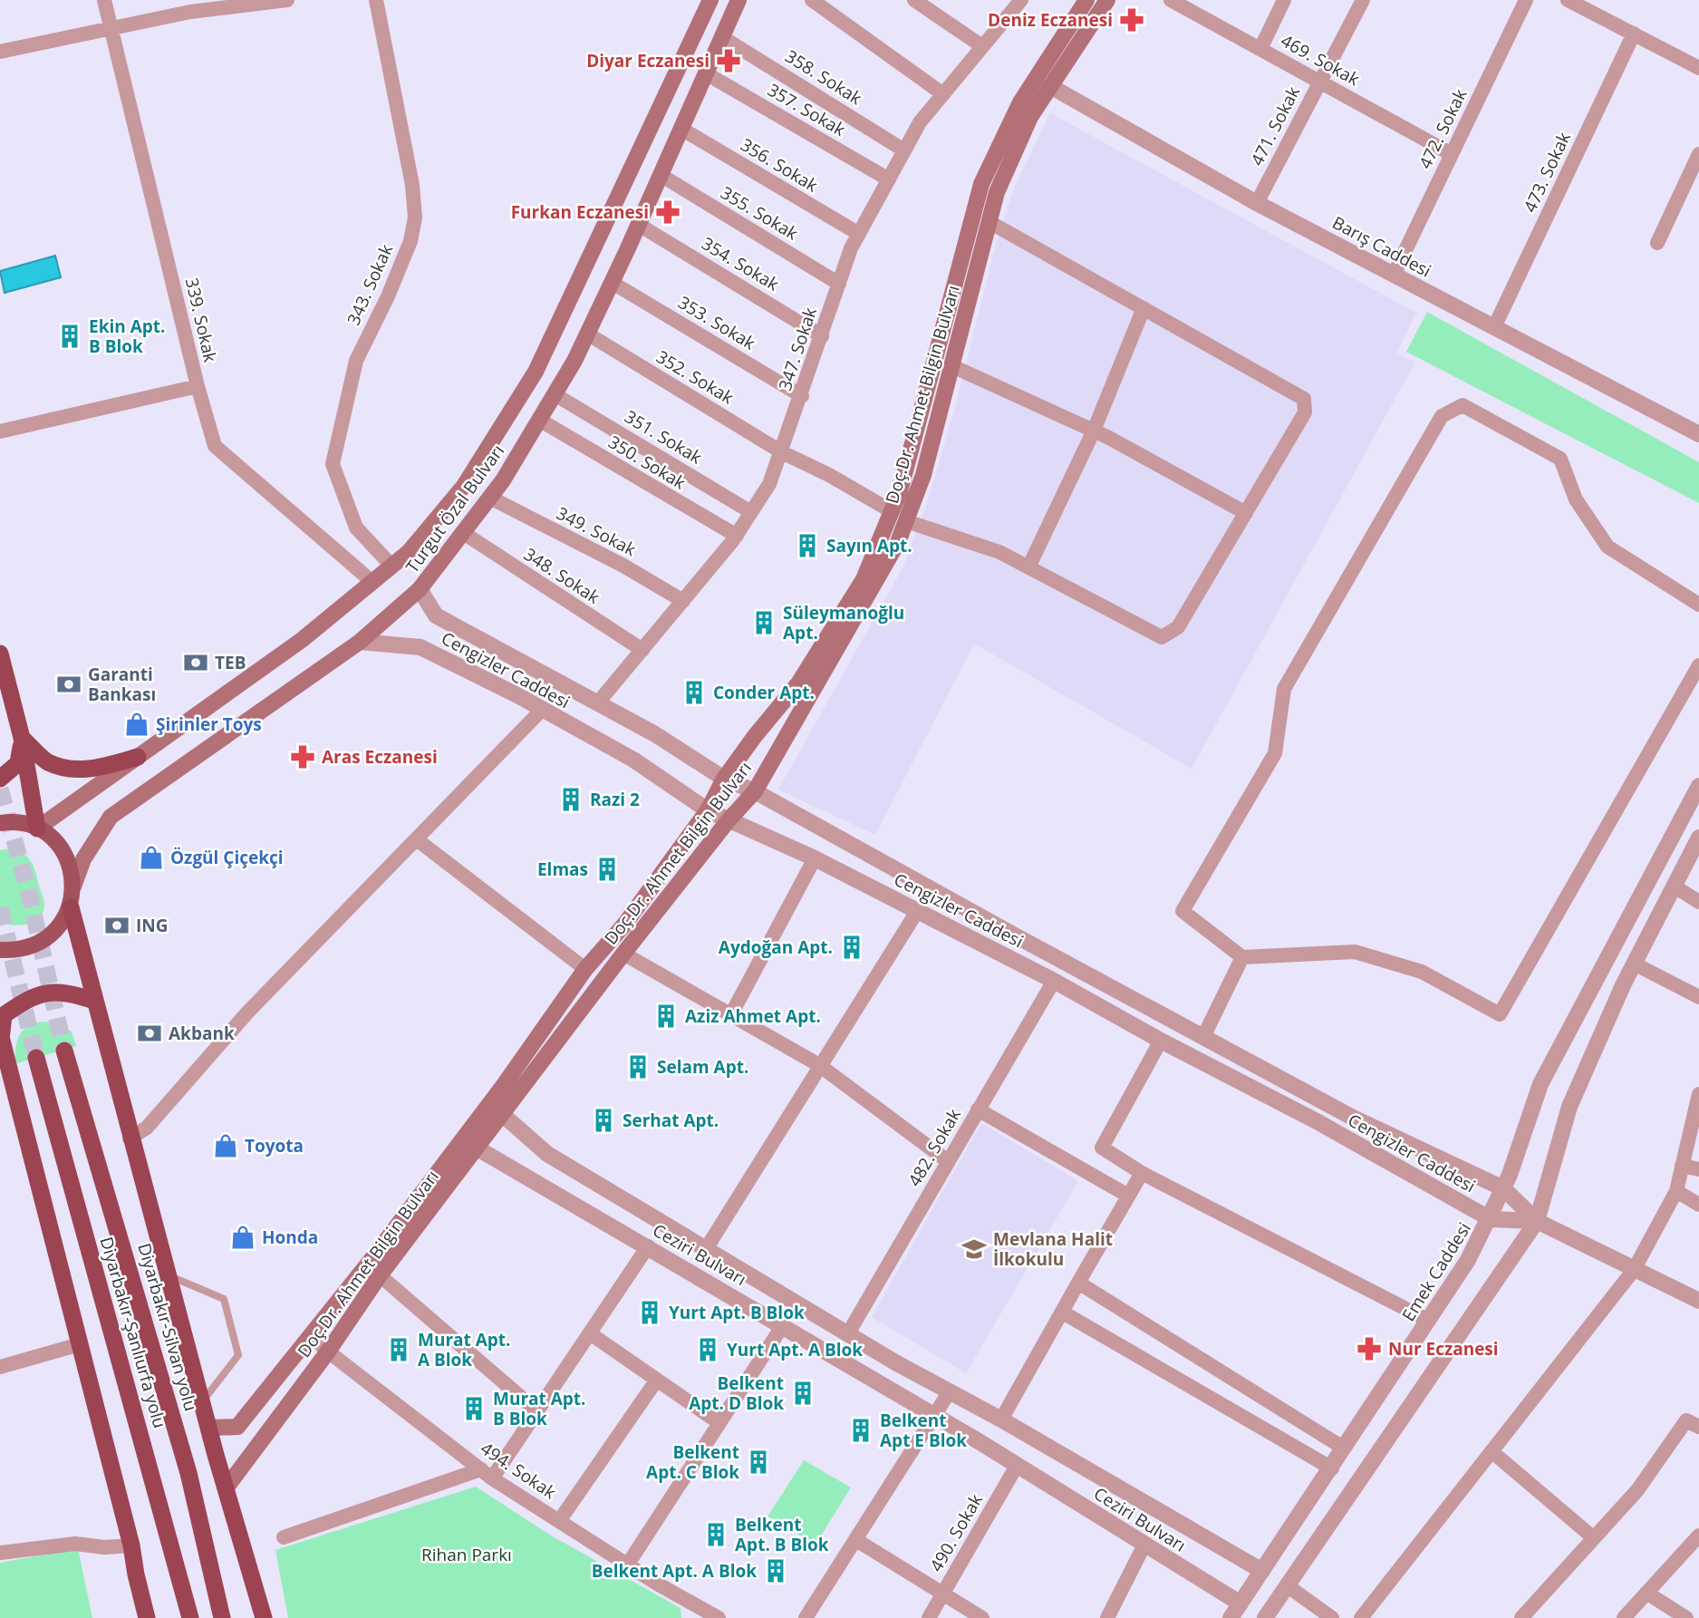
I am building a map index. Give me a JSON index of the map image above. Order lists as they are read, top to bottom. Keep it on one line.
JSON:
{"streets":{"highway":["Diyarbakır-Silvan yolu","Diyarbakır-Şanlıurfa yolu"],"main road":["Doç.Dr. Ahmet Bilgin Bulvarı","Turgut Özal Bulvarı"],"street":["469. Sokak","358. Sokak","357. Sokak","471. Sokak","472. Sokak","356. Sokak","473. Sokak","355. Sokak","Barış Caddesi","354. Sokak","343. Sokak","339. Sokak","353. Sokak","347. Sokak","352. Sokak","351. Sokak","350. Sokak","349. Sokak","348. Sokak","Cengizler Caddesi","482. Sokak","Ceziri Bulvarı","Emek Caddesi","494. Sokak","490. Sokak"]},"crossings":[["469. Sokak","471. Sokak"],["469. Sokak","472. Sokak"],["358. Sokak","347. Sokak"],["358. Sokak","Turgut Özal Bulvarı"],["357. Sokak","347. Sokak"],["357. Sokak","Turgut Özal Bulvarı"],["471. Sokak","Barış Caddesi"],["472. Sokak","Barış Caddesi"],["356. Sokak","347. Sokak"],["356. Sokak","Turgut Özal Bulvarı"],["473. Sokak","Barış Caddesi"],["355. Sokak","347. Sokak"],["355. Sokak","Turgut Özal Bulvarı"],["Barış Caddesi","Doç.Dr. Ahmet Bilgin Bulvarı"],["354. Sokak","347. Sokak"],["354. Sokak","Turgut Özal Bulvarı"],["343. Sokak","Turgut Özal Bulvarı"],["339. Sokak","Turgut Özal Bulvarı"],["353. Sokak","347. Sokak"],["353. Sokak","Turgut Özal Bulvarı"],["347. Sokak","352. Sokak"],["347. Sokak","351. Sokak"],["347. Sokak","350. Sokak"],["347. Sokak","349. Sokak"],["347. Sokak","348. Sokak"],["347. Sokak","Cengizler Caddesi"],["352. Sokak","Doç.Dr. Ahmet Bilgin Bulvarı"],["352. Sokak","Turgut Özal Bulvarı"],["Doç.Dr. Ahmet Bilgin Bulvarı","Cengizler Caddesi"],["Doç.Dr. Ahmet Bilgin Bulvarı","Ceziri Bulvarı"],["Doç.Dr. Ahmet Bilgin Bulvarı","494. Sokak"],["351. Sokak","Turgut Özal Bulvarı"],["350. Sokak","Turgut Özal Bulvarı"],["Turgut Özal Bulvarı","349. Sokak"],["Turgut Özal Bulvarı","348. Sokak"],["Turgut Özal Bulvarı","Cengizler Caddesi"],["Cengizler Caddesi","482. Sokak"],["Cengizler Caddesi","Emek Caddesi"],["482. Sokak","Ceziri Bulvarı"],["Ceziri Bulvarı","Emek Caddesi"],["Ceziri Bulvarı","490. Sokak"]],"parks":["Rihan Parkı"],"places":{"pharmacy":["Deniz Eczanesi","Diyar Eczanesi","Furkan Eczanesi","Aras Eczanesi","Nur Eczanesi"],"building":["Ekin Apt. B Blok","Sayın Apt.","Süleymanoğlu Apt.","Conder Apt.","Razi 2","Elmas","Aydoğan Apt.","Aziz Ahmet Apt.","Selam Apt.","Serhat Apt.","Yurt Apt. B Blok","Murat Apt. A Blok","Yurt Apt. A Blok","Belkent Apt. D Blok","Murat Apt. B Blok","Belkent Apt E Blok","Belkent Apt. C Blok","Belkent Apt. B Blok","Belkent Apt. A Blok"],"bank":["TEB","Garanti Bankası","ING","Akbank"],"shop":["Şirinler Toys","Özgül Çiçekçi","Toyota","Honda"],"school or university":["Mevlana Halit İlkokulu"]}}
